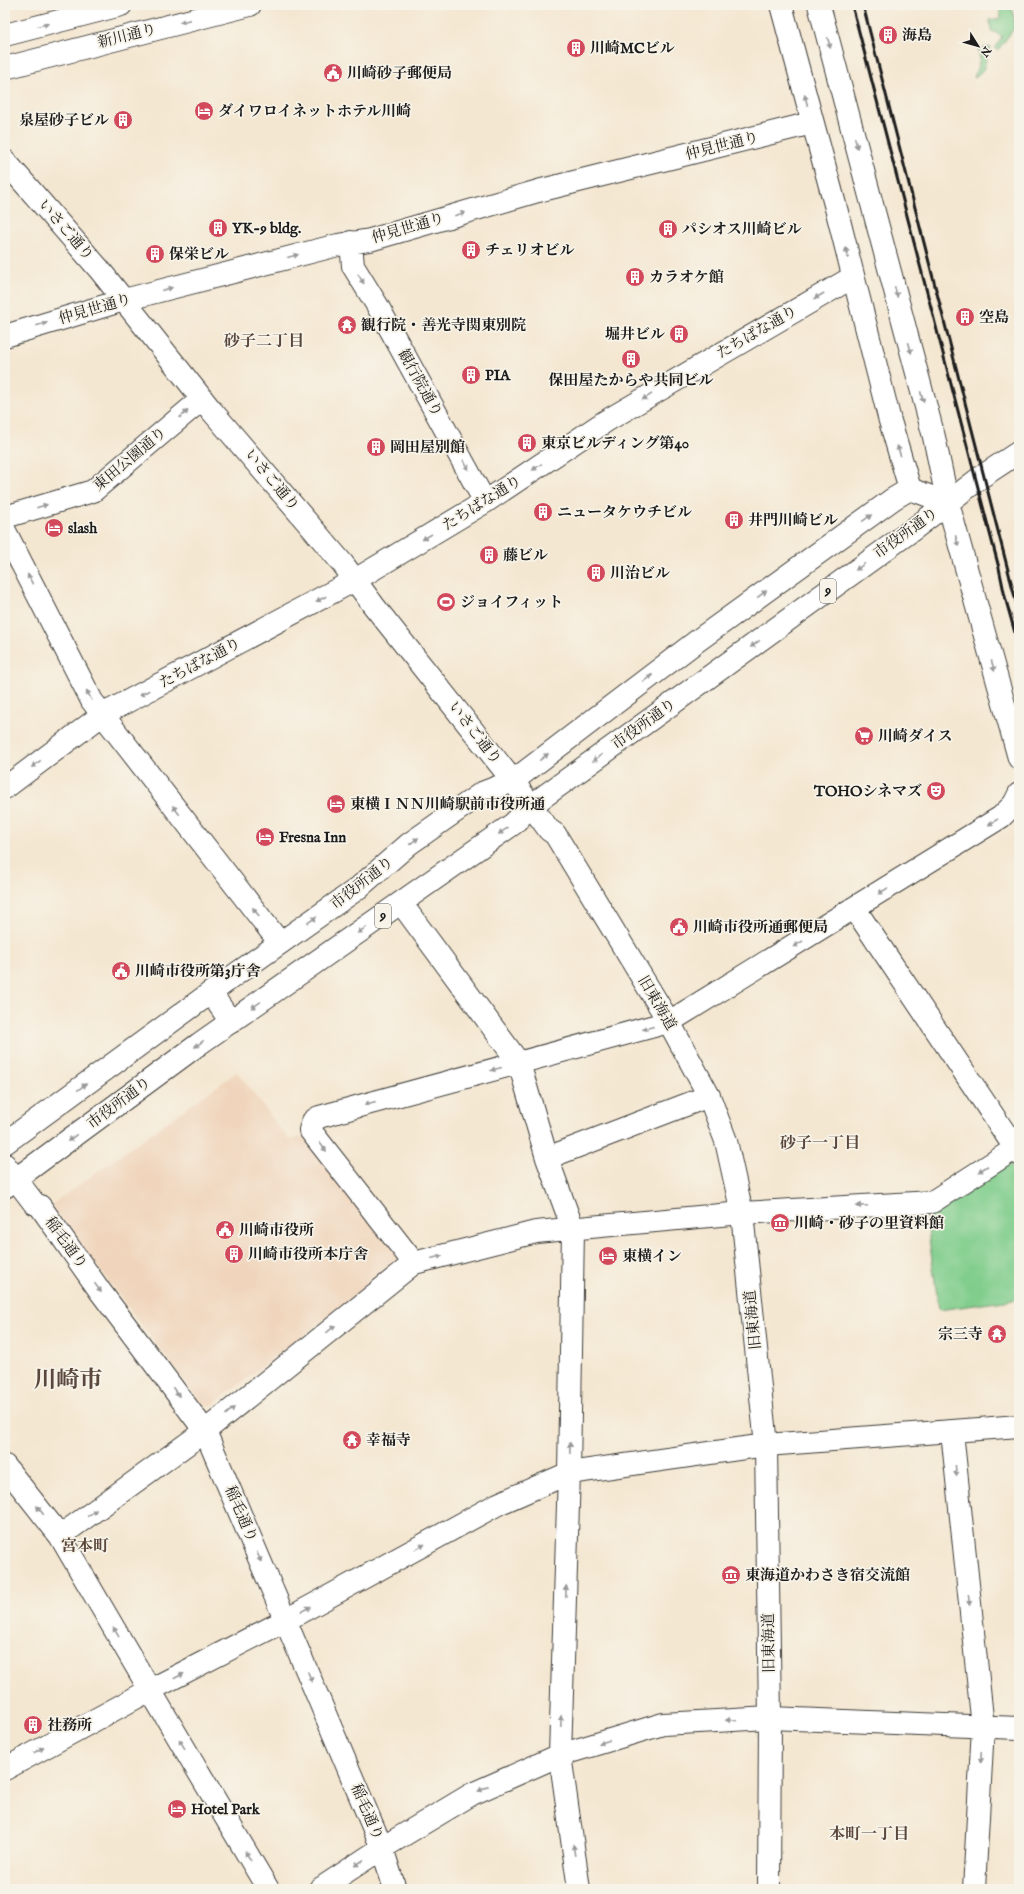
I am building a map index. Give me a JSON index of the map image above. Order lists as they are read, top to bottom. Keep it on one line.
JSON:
{"streets":{"street":["新川通り","仲見世通り","いさご通り","たちばな通り","観行院通り","東田公園通り","市役所通り","9","旧東海道","稲毛通り"]},"crossings":[["仲見世通り","いさご通り"],["仲見世通り","観行院通り"],["いさご通り","たちばな通り"],["いさご通り","東田公園通り"],["いさご通り","市役所通り"],["いさご通り","旧東海道"],["たちばな通り","観行院通り"],["市役所通り","9"],["市役所通り","旧東海道"],["市役所通り","稲毛通り"]],"one_way":["仲見世通り","たちばな通り","観行院通り","東田公園通り"],"districts":["砂子二丁目","砂子一丁目","川崎市","宮本町","本町一丁目"],"places":{"building":["海島","川崎MCビル","泉屋砂子ビル","YK-9 bldg.","パシオス川崎ビル","チェリオビル","保栄ビル","カラオケ館","空島","堀井ビル","保田屋たからや共同ビル","PIA","東京ビルディング第40","岡田屋別館","ニュータケウチビル","井門川崎ビル","藤ビル","川治ビル","川崎市役所本庁舎","社務所"],"public building":["川崎砂子郵便局","川崎市役所通郵便局","川崎市役所第3庁舎","川崎市役所"],"hotel":["ダイワロイネットホテル川崎","slash","東横ＩＮＮ川崎駅前市役所通","Fresna Inn","東横イン","Hotel Park"],"temple":["観行院・善光寺関東別院","宗三寺","幸福寺"],"sports":["ジョイフィット"],"supermarket":["川崎ダイス"],"theatre":["TOHOシネマズ"],"museum":["川崎・砂子の里資料館","東海道かわさき宿交流館"]},"north":"bottom right"}
